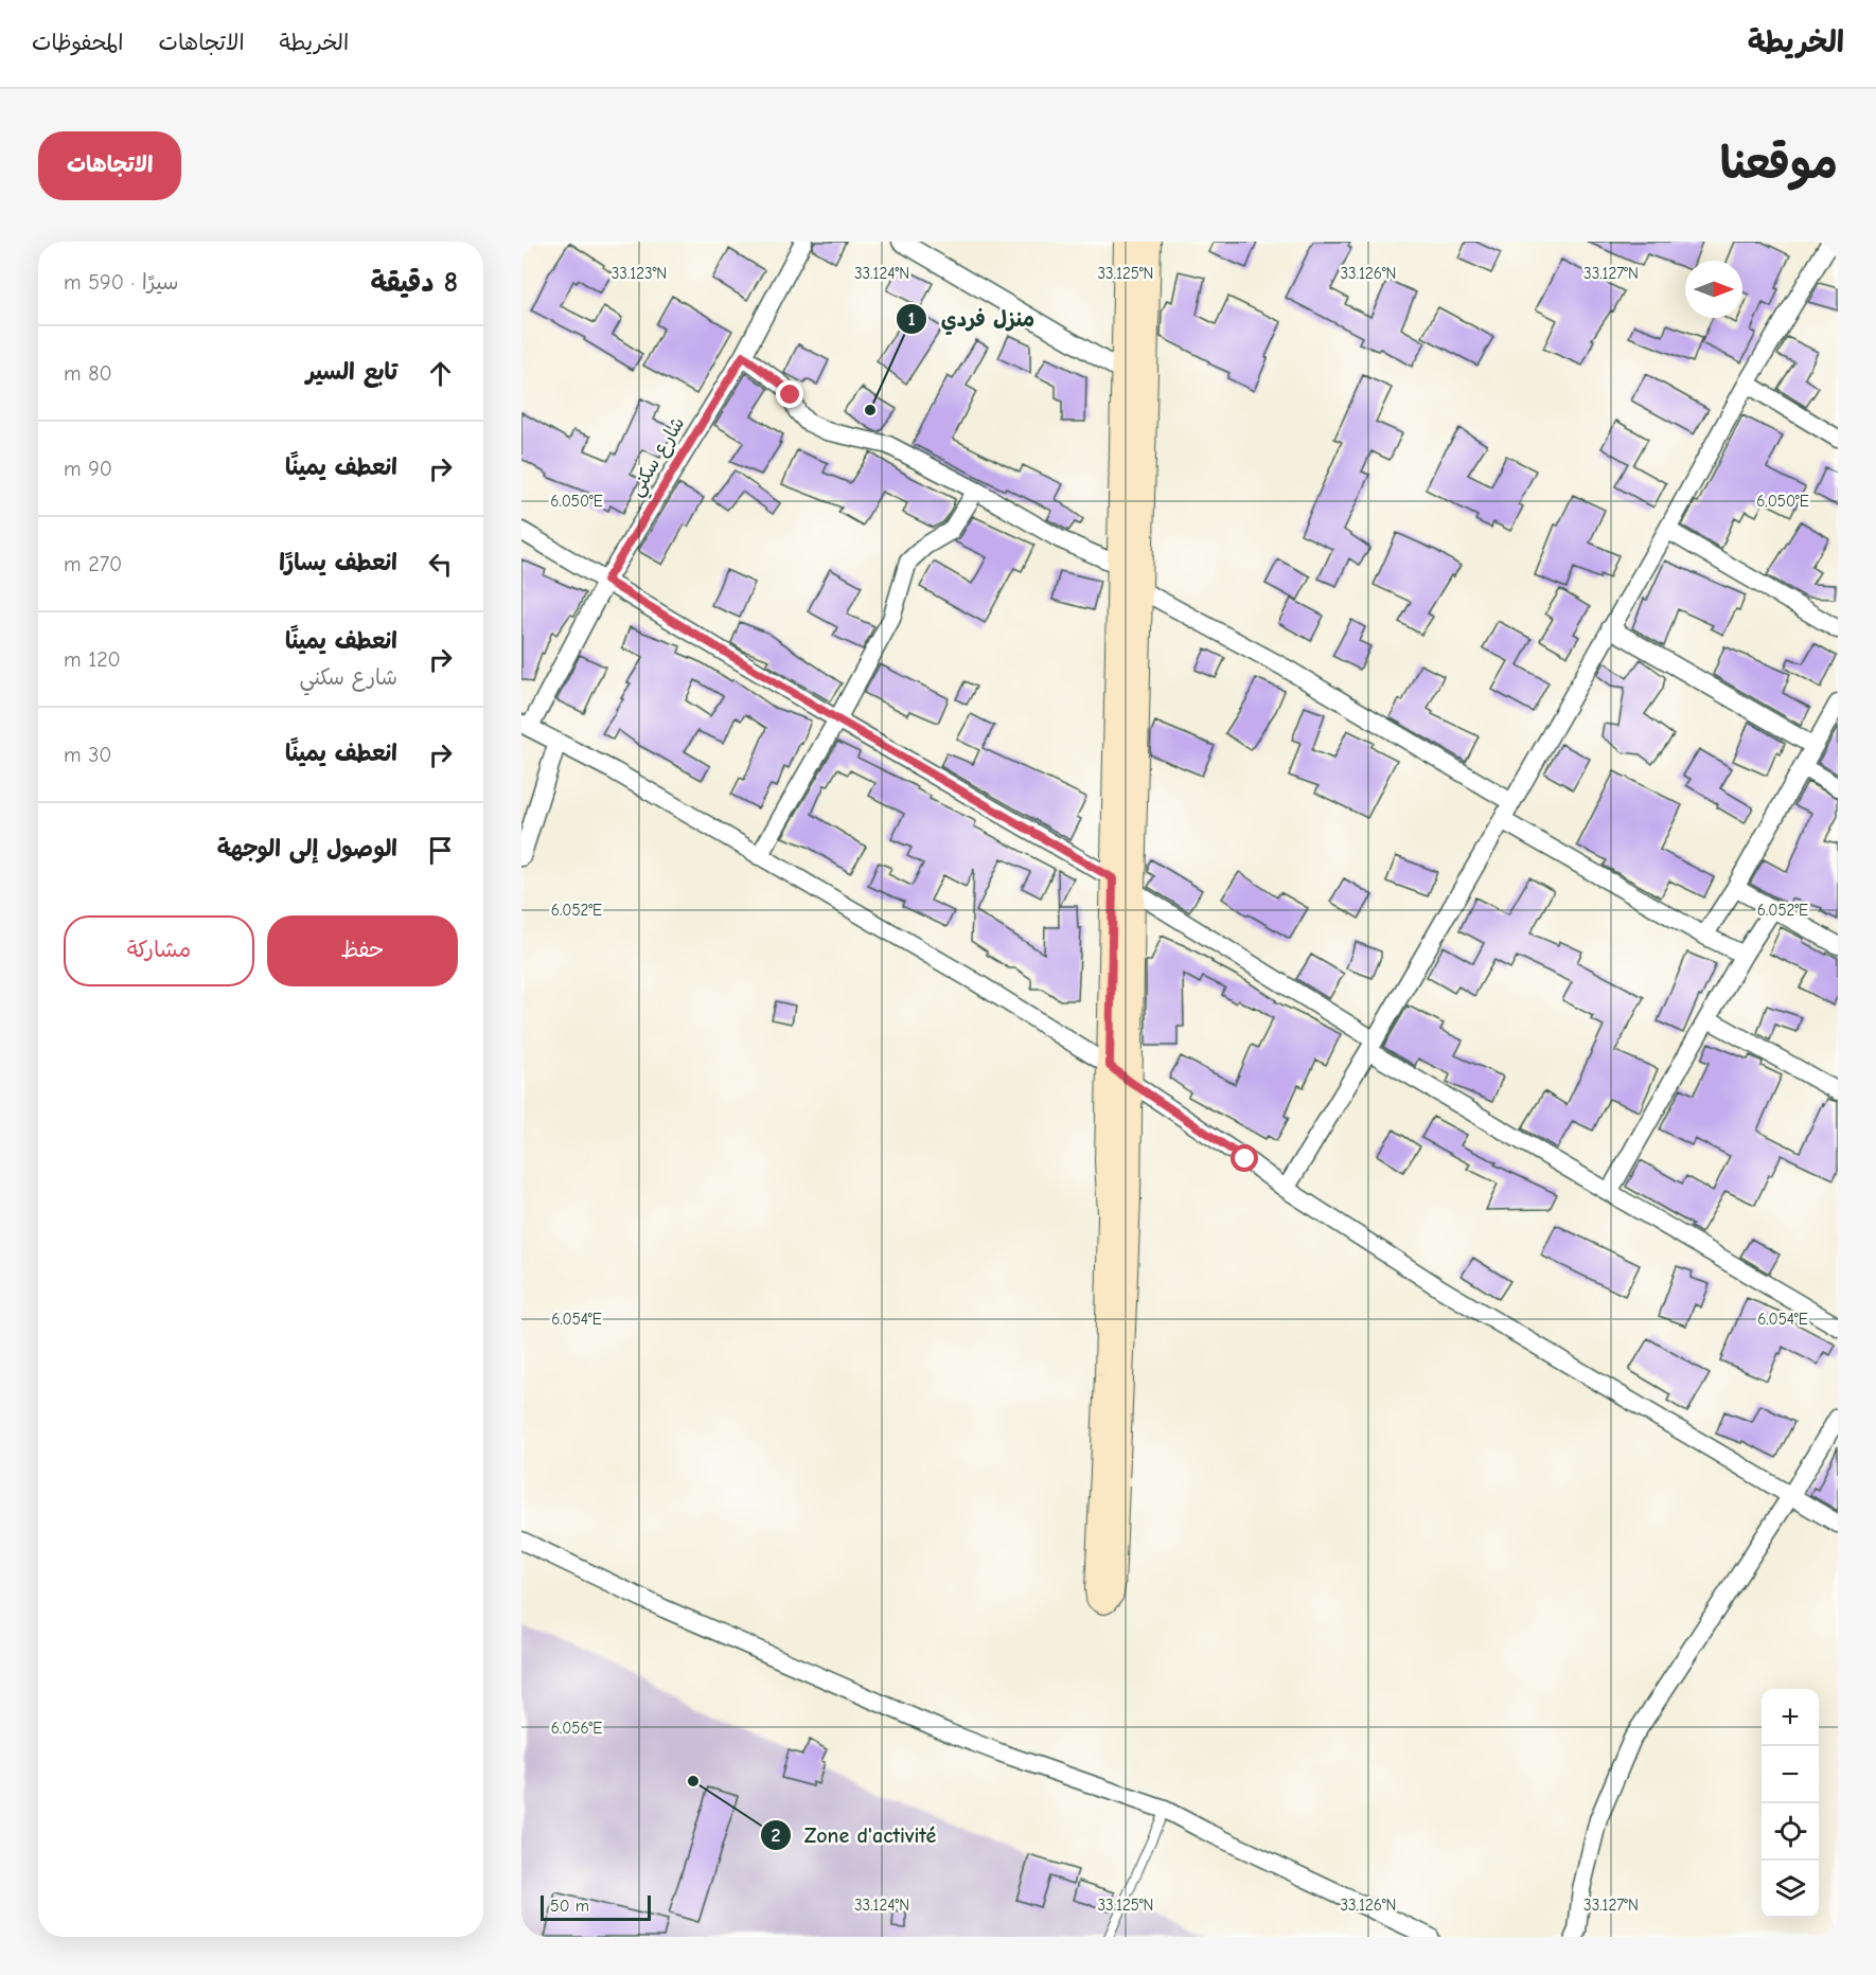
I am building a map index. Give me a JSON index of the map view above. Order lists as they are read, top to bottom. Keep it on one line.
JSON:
{"streets":{"street":["شارع سكني"]},"places":["منزل فردي","Zone d'activité"],"scale_bar":"50 m","north":"right","page":{"header":"الخريطة","nav":["الخريطة","الاتجاهات","المحفوظات"],"title":"موقعنا","buttons":["الاتجاهات",["حفظ","مشاركة"]],"heading":["8 دقيقة","سيرًا · 590 m"],"list":[["تابع السير","80 m"],["انعطف يمينًا","90 m"],["انعطف يسارًا","270 m"],["انعطف يمينًا","شارع سكني","120 m"],["انعطف يمينًا","30 m"],"الوصول إلى الوجهة"],"map_buttons":["+","−"],"scale":"50 m"},"coordinates":["33.123°N","33.124°N","33.125°N","33.126°N","33.127°N","6.050°E","6.052°E","6.054°E","6.056°E"]}
